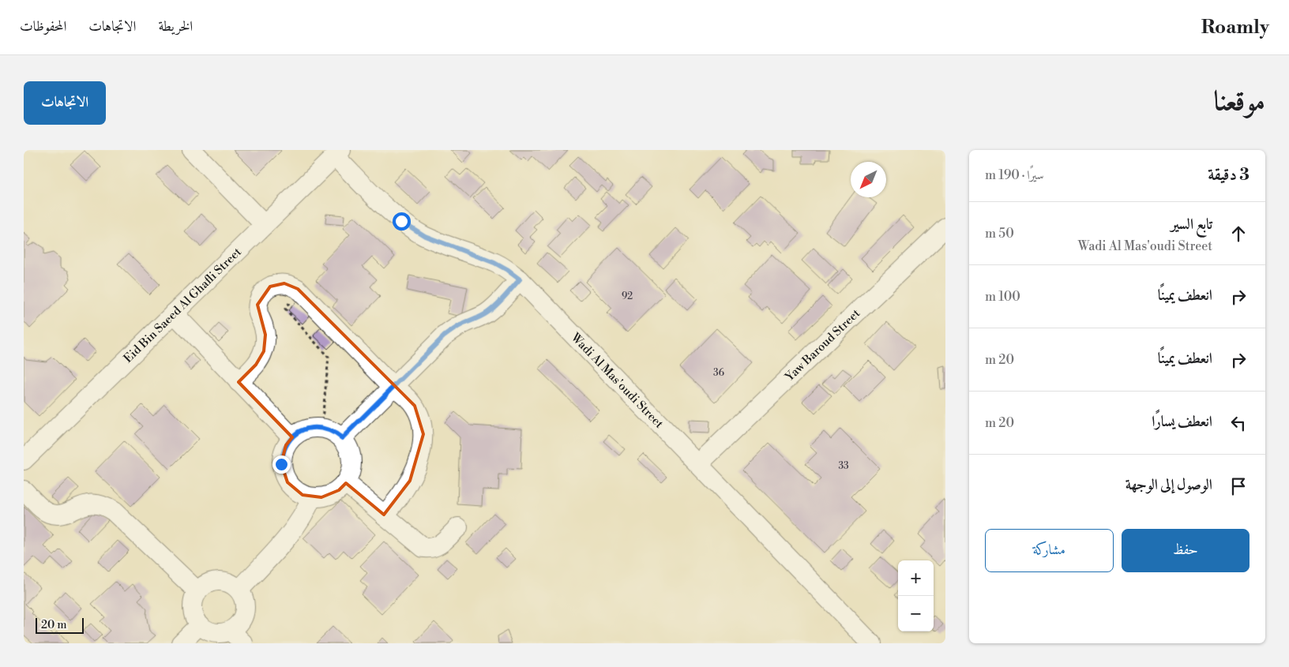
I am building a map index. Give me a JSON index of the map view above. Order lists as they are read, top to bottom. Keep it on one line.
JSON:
{"streets":{"street":["Eid Bin Saeed Al Ghafli Street","Yaw Baroud Street","Wadi Al Mas'oudi Street"]},"crossings":[["Eid Bin Saeed Al Ghafli Street","Wadi Al Mas'oudi Street"],["Yaw Baroud Street","Wadi Al Mas'oudi Street"]],"house_numbers":["92","36","33"],"scale_bar":"20 m","north":"bottom left","page":{"header":"Roamly","nav":["الخريطة","الاتجاهات","المحفوظات"],"title":"موقعنا","buttons":["الاتجاهات",["حفظ","مشاركة"]],"heading":["3 دقيقة","سيرًا · 190 m"],"list":[["تابع السير","Wadi Al Mas'oudi Street","50 m"],["انعطف يمينًا","100 m"],["انعطف يمينًا","20 m"],["انعطف يسارًا","20 m"],"الوصول إلى الوجهة"],"map_buttons":["+","−"],"scale":"20 m"}}
